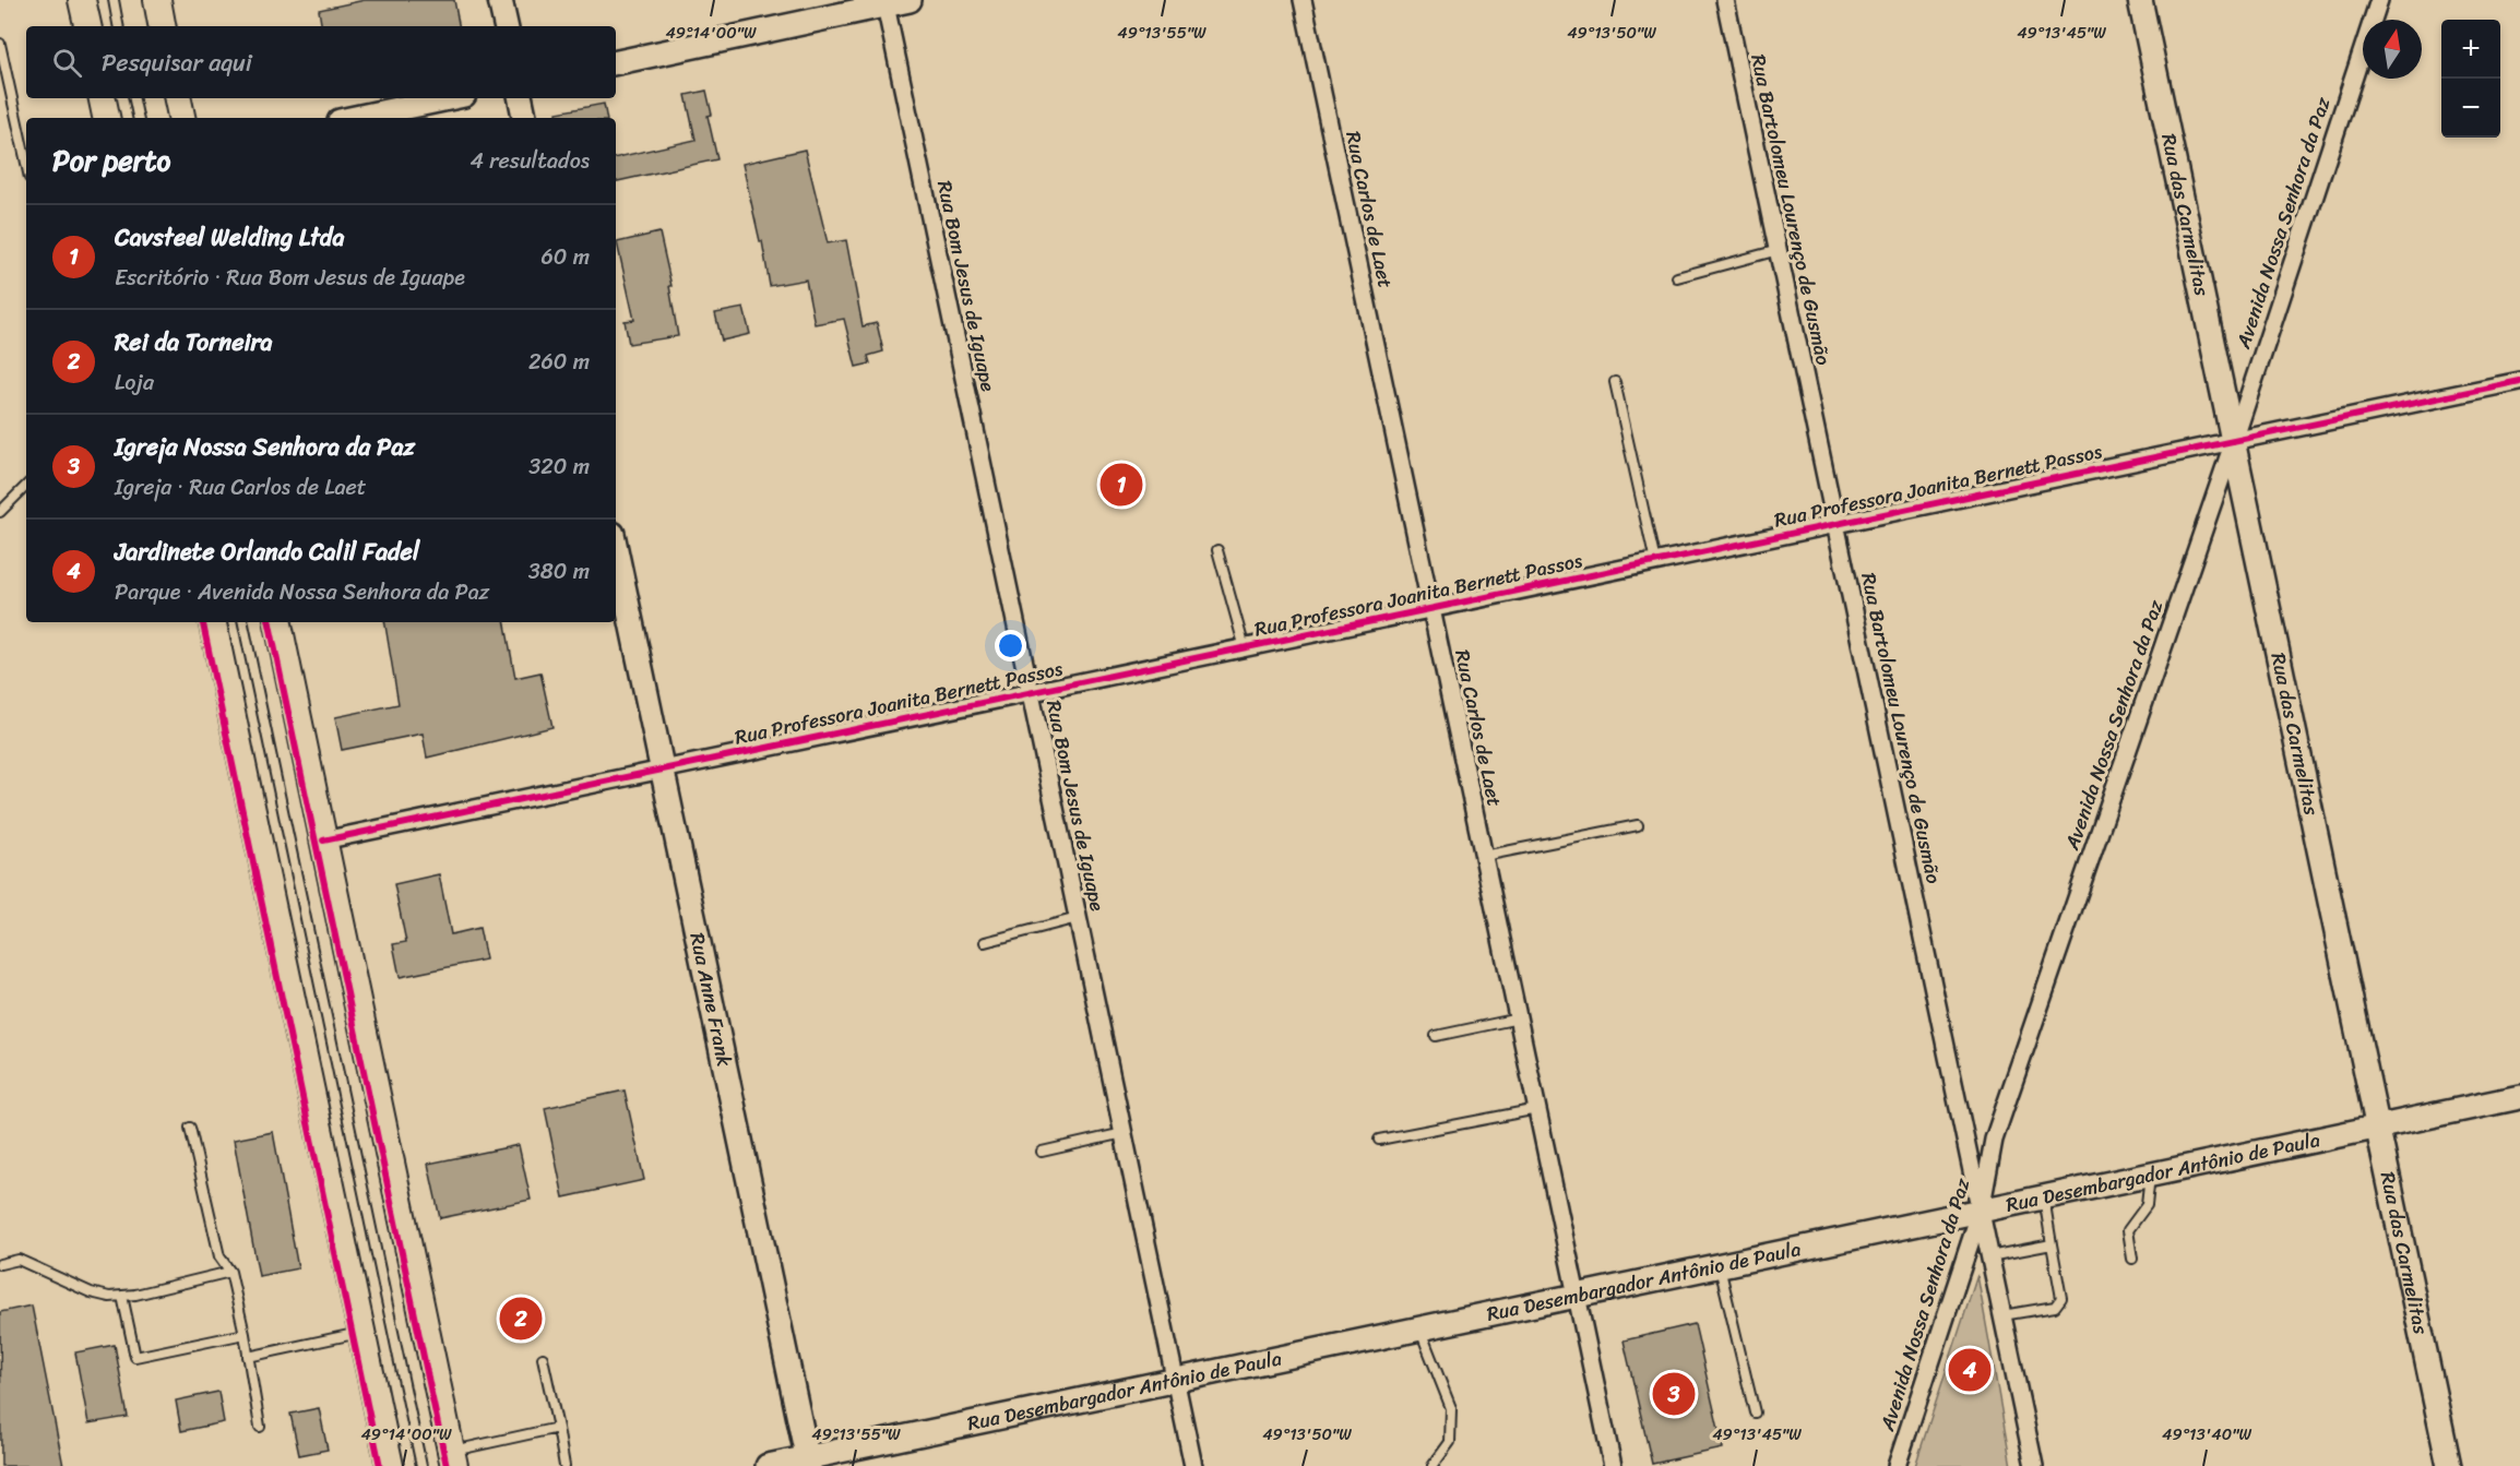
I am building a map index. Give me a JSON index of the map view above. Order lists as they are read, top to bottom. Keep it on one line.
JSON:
{"streets":{"main road":["Rua das Carmelitas","Rua Anne Frank","Rua Desembargador Antônio de Paula"],"street":["Rua Carlos de Laet","Rua Bartolomeu Lourenço de Gusmão","Avenida Nossa Senhora da Paz","Rua Bom Jesus de Iguape","Rua Professora Joanita Bernett Passos"]},"crossings":[["Rua Carlos de Laet","Rua Professora Joanita Bernett Passos"],["Rua Carlos de Laet","Rua Desembargador Antônio de Paula"],["Rua Bartolomeu Lourenço de Gusmão","Avenida Nossa Senhora da Paz"],["Rua Bartolomeu Lourenço de Gusmão","Rua Professora Joanita Bernett Passos"],["Rua Bartolomeu Lourenço de Gusmão","Rua Desembargador Antônio de Paula"],["Rua das Carmelitas","Avenida Nossa Senhora da Paz"],["Rua das Carmelitas","Rua Professora Joanita Bernett Passos"],["Rua das Carmelitas","Rua Desembargador Antônio de Paula"],["Avenida Nossa Senhora da Paz","Rua Professora Joanita Bernett Passos"],["Avenida Nossa Senhora da Paz","Rua Desembargador Antônio de Paula"],["Rua Bom Jesus de Iguape","Rua Professora Joanita Bernett Passos"],["Rua Bom Jesus de Iguape","Rua Desembargador Antônio de Paula"],["Rua Professora Joanita Bernett Passos","Rua Anne Frank"],["Rua Anne Frank","Rua Desembargador Antônio de Paula"]],"north":"top","page":{"map_buttons":["+","−"],"search":"Pesquisar aqui","heading":["Por perto","4 resultados"],"list":[{"mark":"1","name":"Cavsteel Welding Ltda","note":"Escritório · Rua Bom Jesus de Iguape","value":"60 m"},{"mark":"2","name":"Rei da Torneira","note":"Loja","value":"260 m"},{"mark":"3","name":"Igreja Nossa Senhora da Paz","note":"Igreja · Rua Carlos de Laet","value":"320 m"},{"mark":"4","name":"Jardinete Orlando Calil Fadel","note":"Parque · Avenida Nossa Senhora da Paz","value":"380 m"}],"pins":["1","2","4","3"]},"coordinates":["49°14'00\"W","49°13'55\"W","49°13'50\"W","49°13'45\"W","49°13'40\"W"]}
